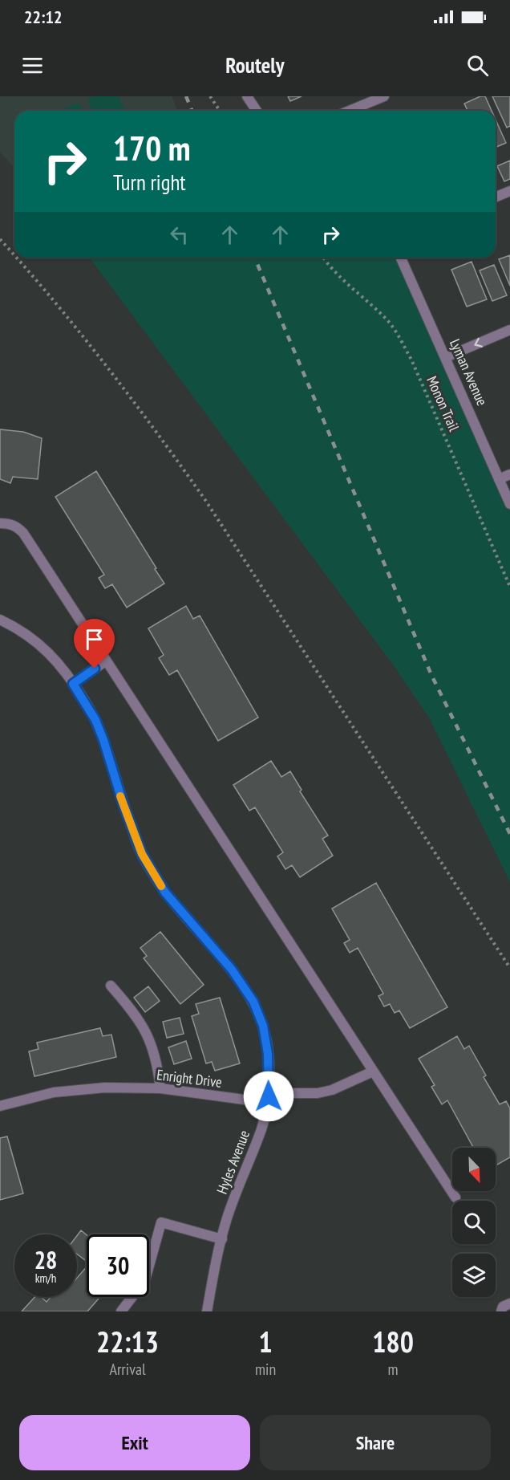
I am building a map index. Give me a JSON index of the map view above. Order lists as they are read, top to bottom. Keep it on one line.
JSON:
{"streets":{"street":["Lyman Avenue","Enright Drive","Hyles Avenue"],"path":["Monon Trail"]},"crossings":[["Enright Drive","Hyles Avenue"]],"north":"bottom right","page":{"status":"22:12","header":"Routely","turn":["170 m","Turn right"],"speed":"28 km/h","limit":"30","eta":["22:13","Arrival","1","min","180","m"],"buttons":["Exit","Share"]}}
